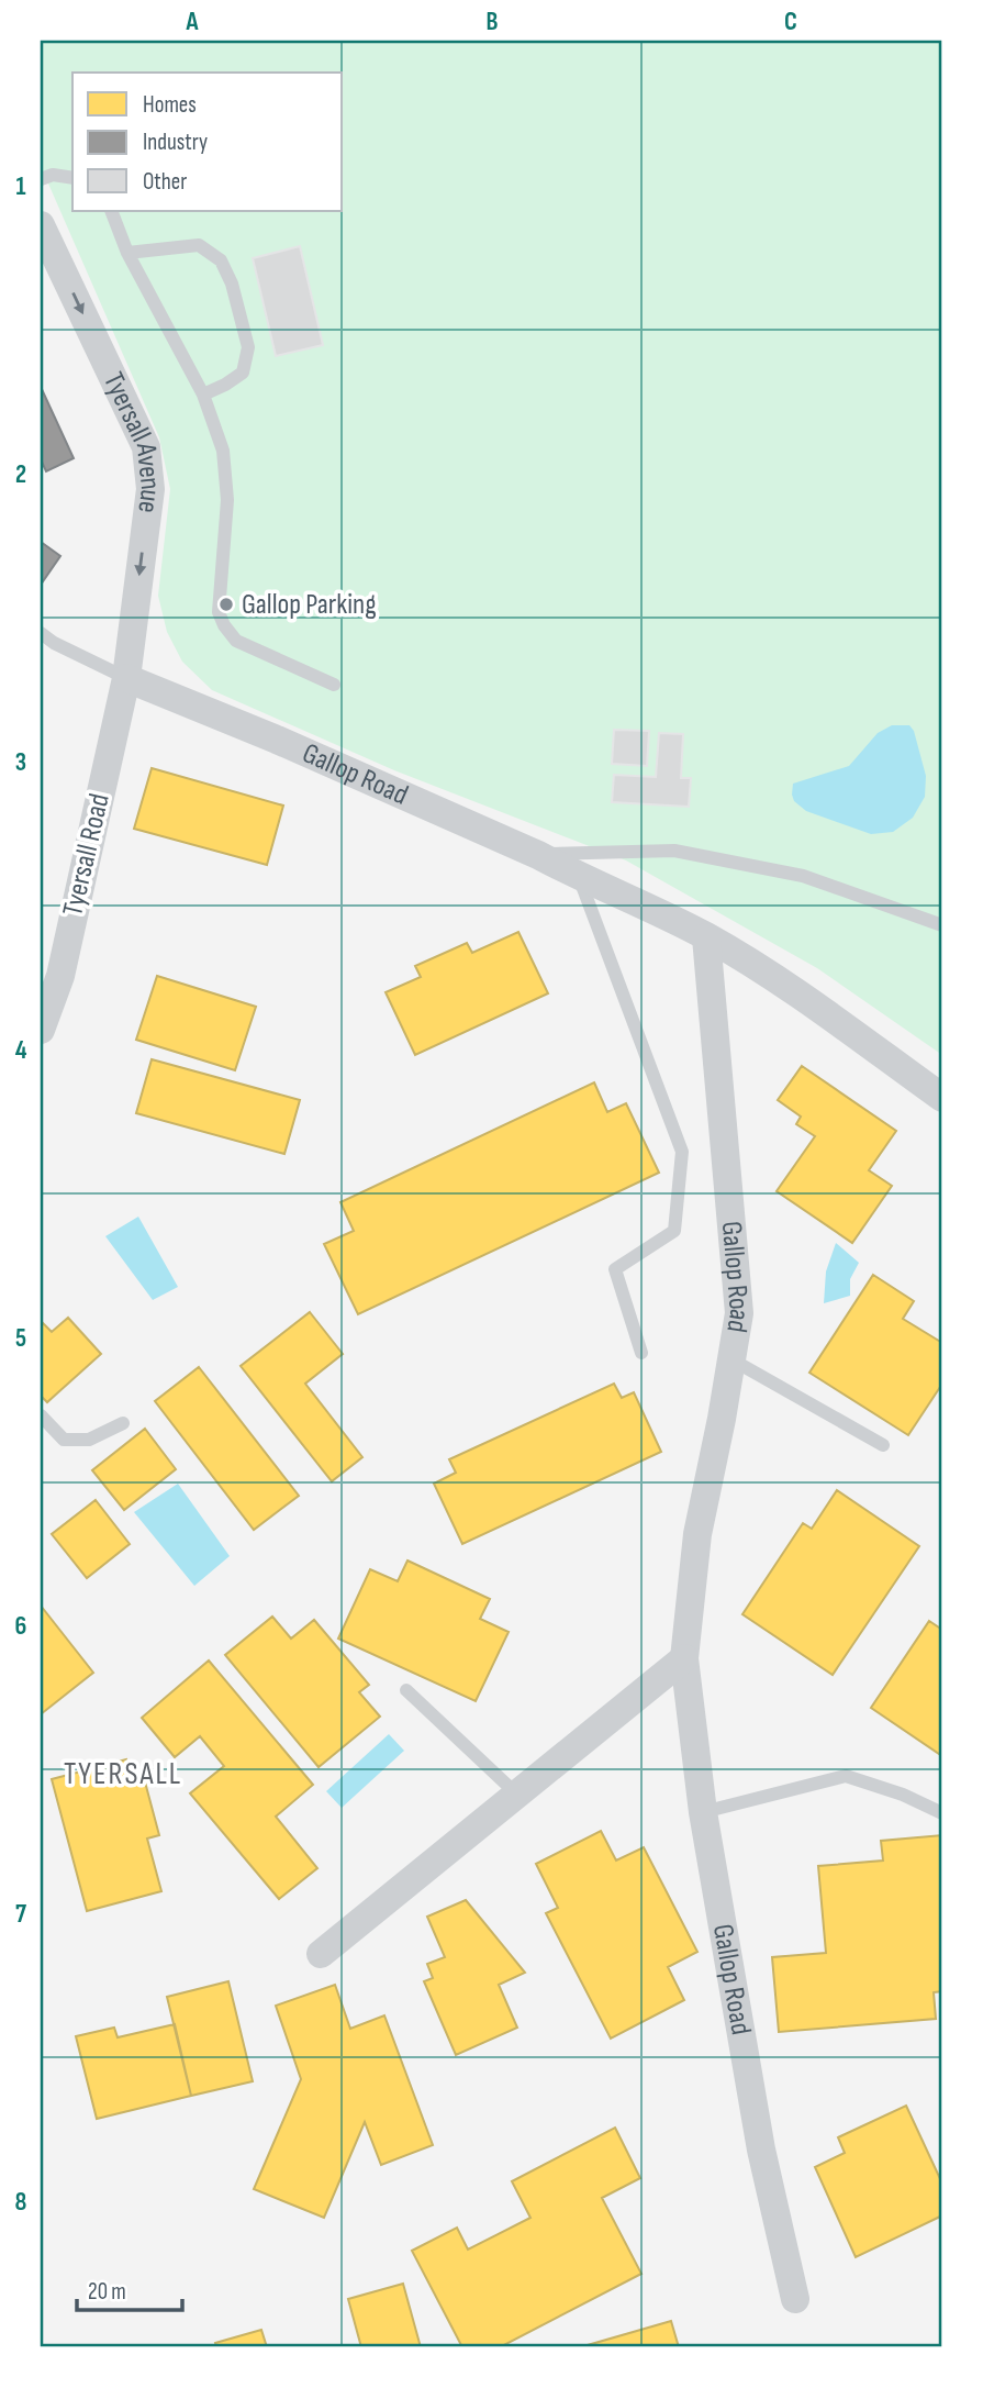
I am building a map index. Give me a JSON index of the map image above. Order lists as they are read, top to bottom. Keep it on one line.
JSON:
{"streets":{"street":["Tyersall Avenue","Gallop Road","Tyersall Road"]},"crossings":[["Tyersall Avenue","Gallop Road"],["Tyersall Avenue","Tyersall Road"],["Gallop Road","Tyersall Road"]],"one_way":["Tyersall Avenue"],"districts":["TYERSALL"],"places":["Gallop Parking"],"legend":["Homes","Industry","Other"],"scale_bar":"20 m","grid":{"columns":["A","B","C"],"rows":["1","2","3","4","5","6","7","8"]}}
